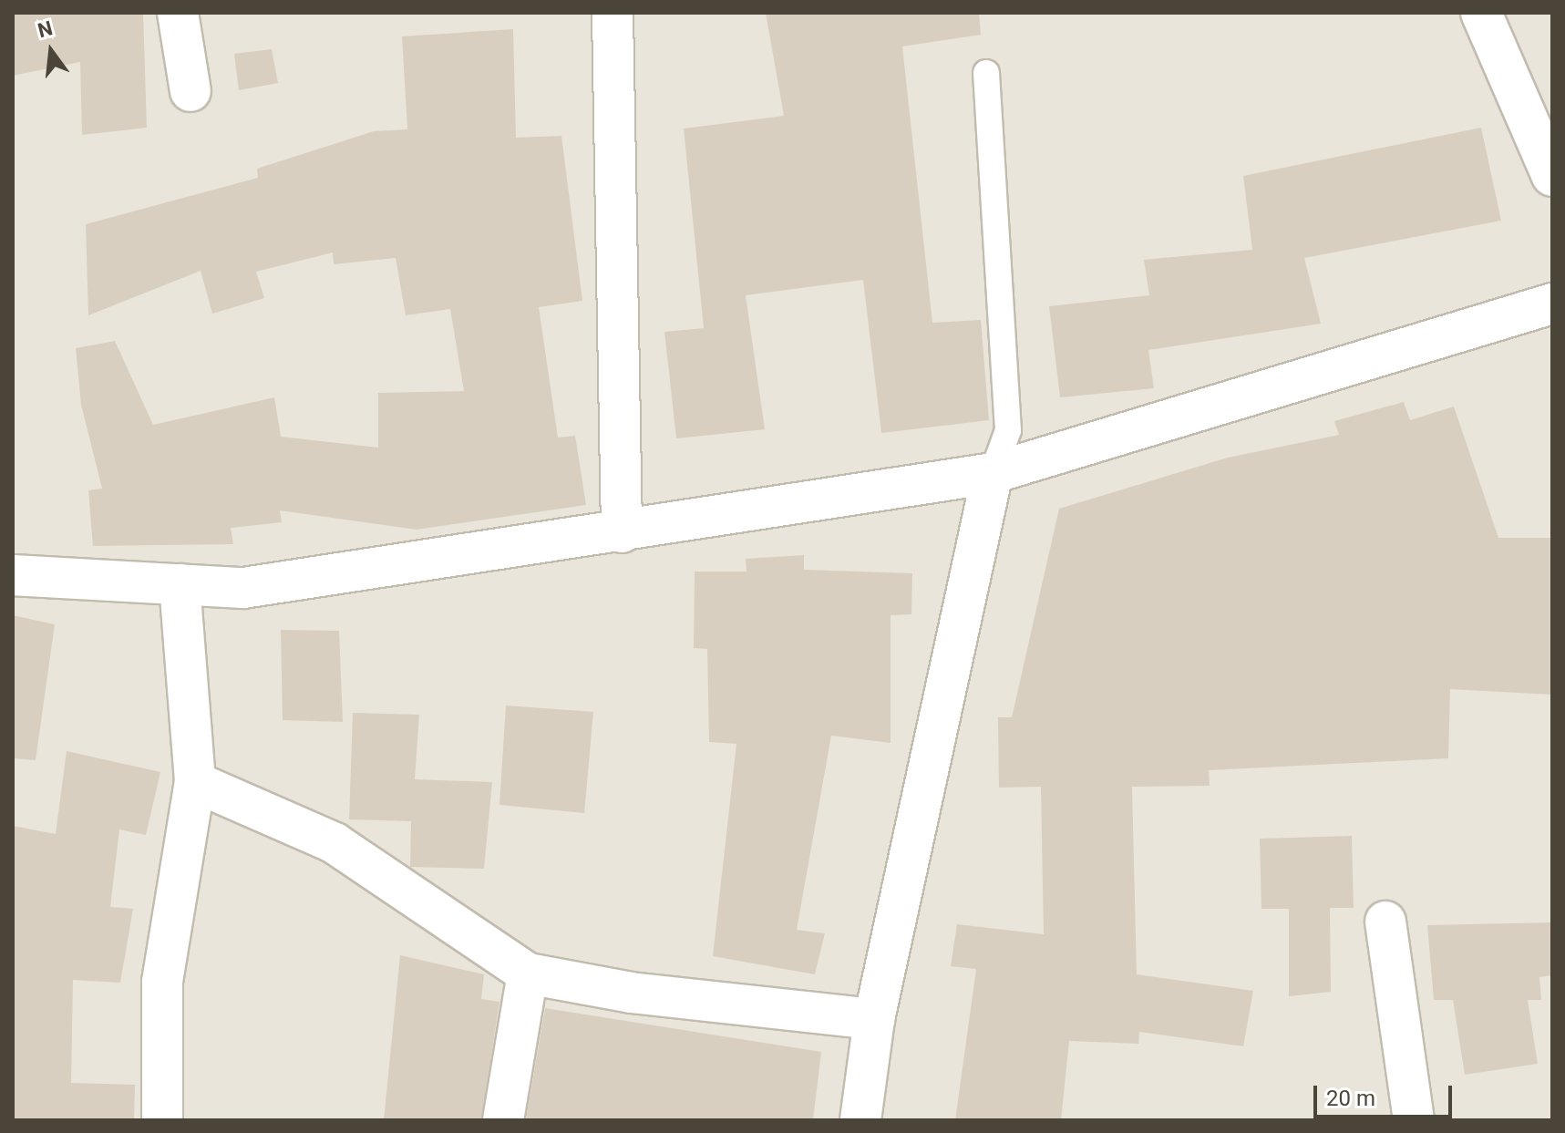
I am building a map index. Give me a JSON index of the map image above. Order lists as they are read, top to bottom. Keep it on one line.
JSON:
{"scale_bar":"20 m","north":"top"}
